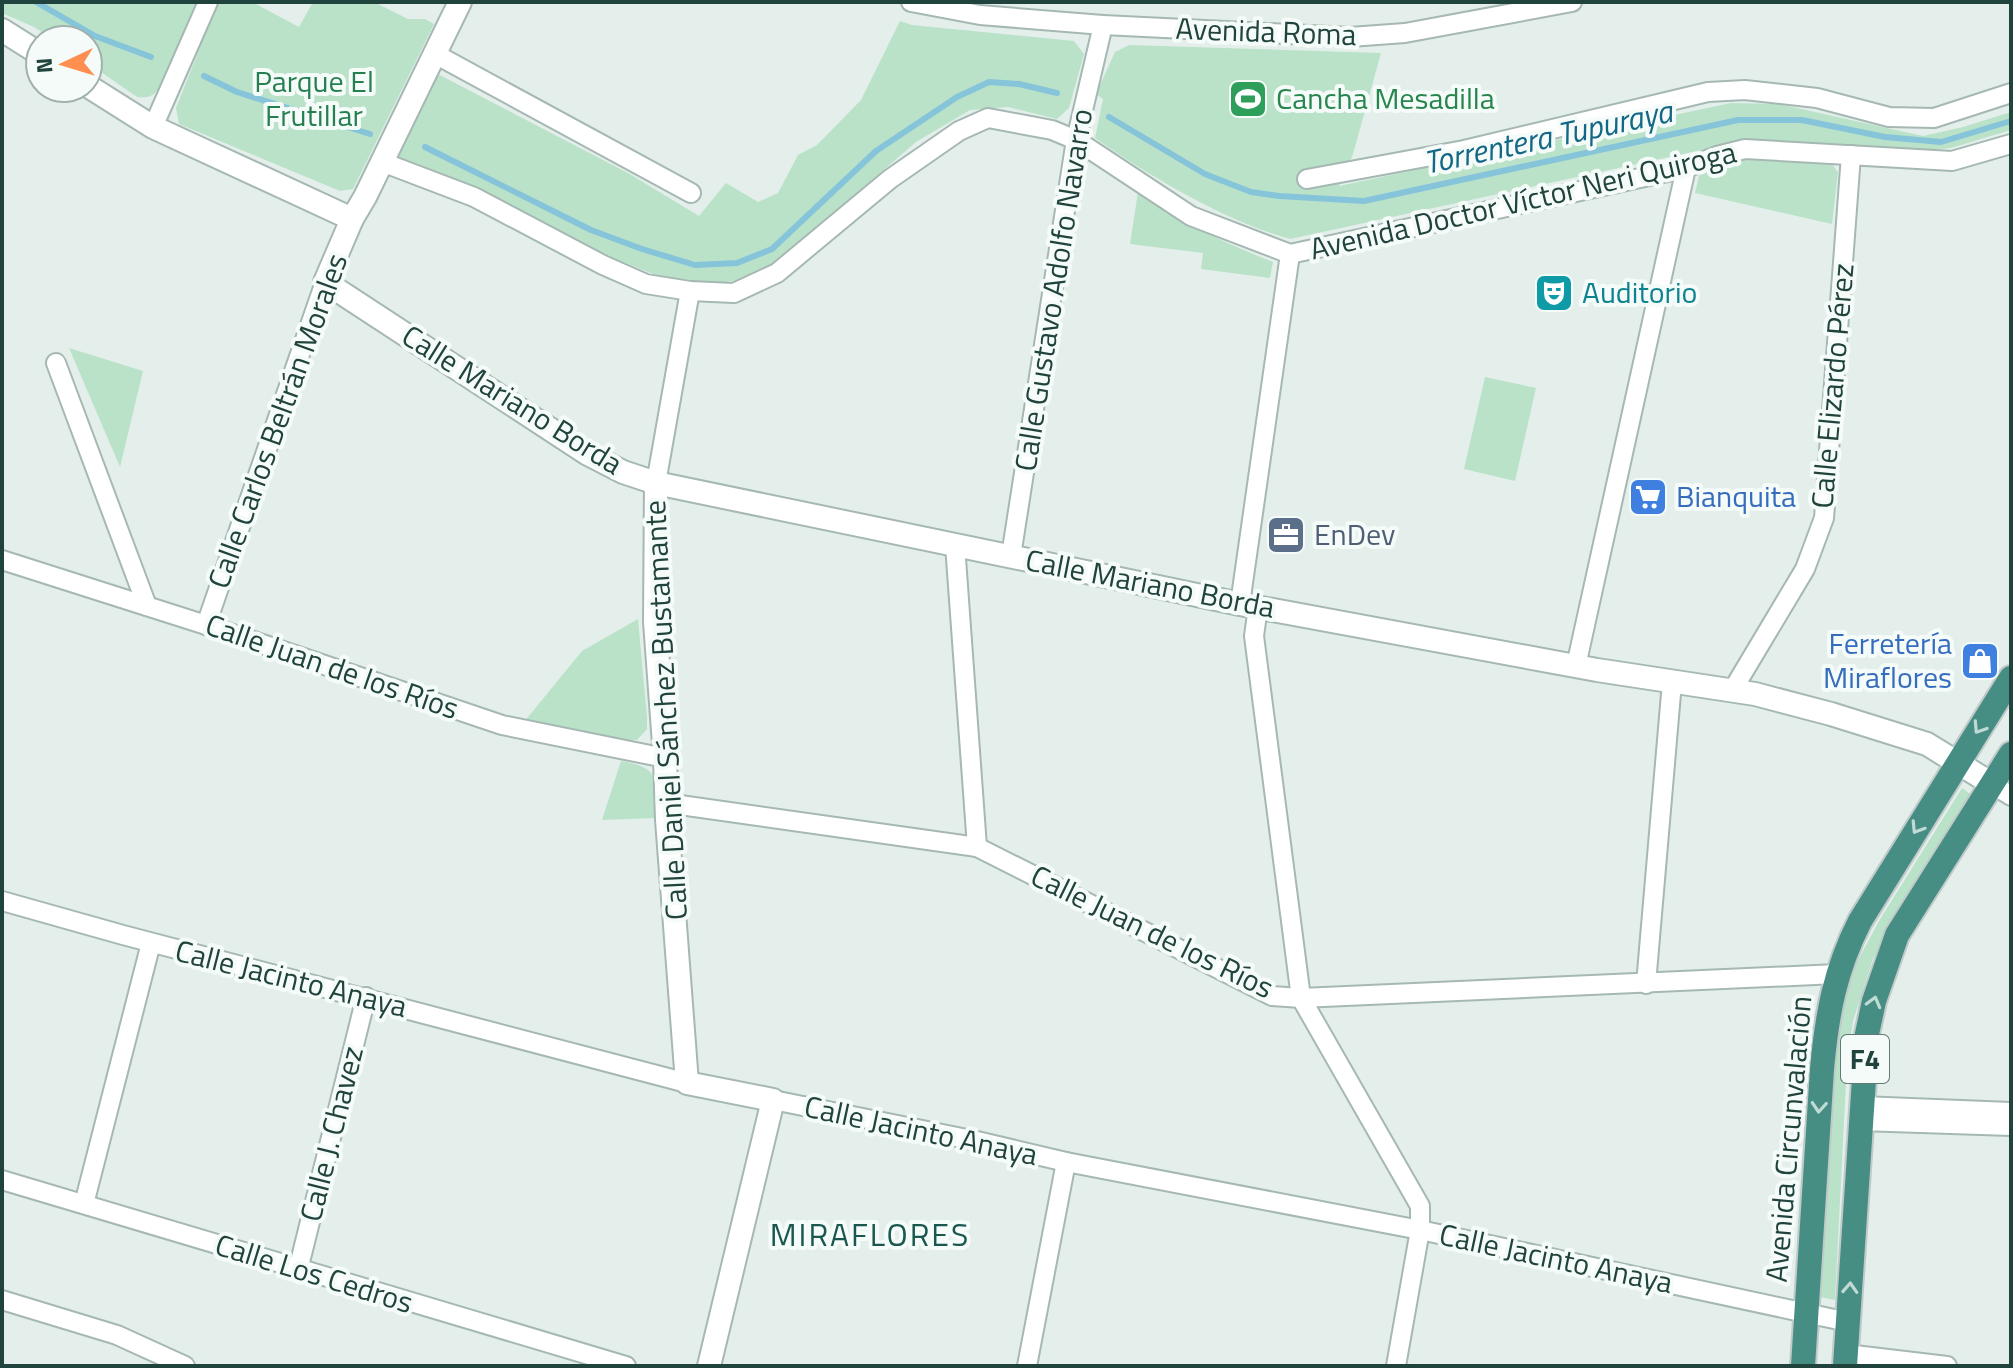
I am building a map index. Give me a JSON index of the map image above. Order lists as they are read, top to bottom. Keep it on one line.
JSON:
{"streets":{"highway":["F4","Avenida Circunvalación"],"street":["Avenida Roma","Avenida Doctor Víctor Neri Quiroga","Calle Gustavo Adolfo Navarro","Calle Elizardo Pérez","Calle Mariano Borda","Calle Carlos Beltrán Morales","Calle Juan de los Ríos","Calle Daniel Sánchez Bustamante","Calle Jacinto Anaya","Calle J. Chavez","Calle Los Cedros"]},"crossings":[["Avenida Roma","Calle Gustavo Adolfo Navarro"],["Avenida Doctor Víctor Neri Quiroga","Calle Gustavo Adolfo Navarro"],["Avenida Doctor Víctor Neri Quiroga","Calle Elizardo Pérez"],["Avenida Doctor Víctor Neri Quiroga","Calle Carlos Beltrán Morales"],["Avenida Doctor Víctor Neri Quiroga","Calle Daniel Sánchez Bustamante"],["Calle Gustavo Adolfo Navarro","Calle Mariano Borda"],["Calle Elizardo Pérez","Calle Mariano Borda"],["Calle Mariano Borda","Calle Carlos Beltrán Morales"],["Calle Mariano Borda","Calle Daniel Sánchez Bustamante"],["Calle Mariano Borda","F4"],["Calle Mariano Borda","Avenida Circunvalación"],["Calle Carlos Beltrán Morales","Calle Juan de los Ríos"],["Calle Juan de los Ríos","Calle Daniel Sánchez Bustamante"],["Calle Juan de los Ríos","Avenida Circunvalación"],["Calle Daniel Sánchez Bustamante","Calle Jacinto Anaya"],["Calle Jacinto Anaya","F4"],["Calle Jacinto Anaya","Calle J. Chavez"],["Calle Jacinto Anaya","Avenida Circunvalación"],["Calle J. Chavez","Calle Los Cedros"]],"districts":["MIRAFLORES"],"water":["Torrentera Tupuraya"],"parks":["Parque El Frutillar"],"places":{"sports":["Cancha Mesadilla"],"theatre":["Auditorio"],"supermarket":["Bianquita"],"office":["EnDev"],"shop":["Ferretería Miraflores"]},"north":"left"}
